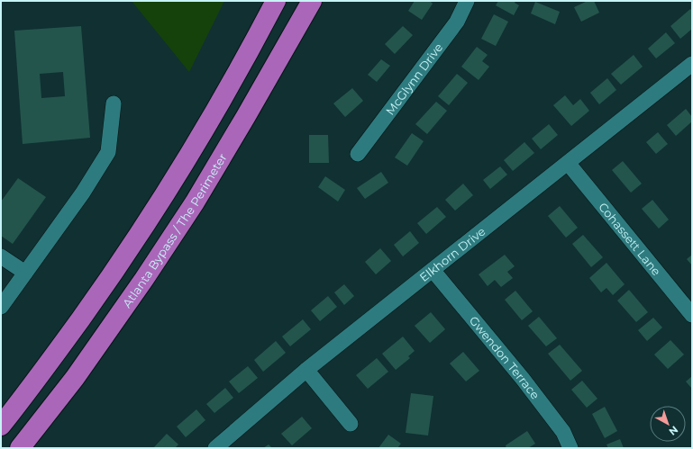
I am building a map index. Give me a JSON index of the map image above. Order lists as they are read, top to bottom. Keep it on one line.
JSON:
{"streets":{"highway":["Atlanta Bypass / The Perimeter"],"street":["McGlynn Drive","Cohassett Lane","Elkhorn Drive","Gwendon Terrace"]},"crossings":[["Cohassett Lane","Elkhorn Drive"],["Elkhorn Drive","Gwendon Terrace"]],"north":"bottom right"}
